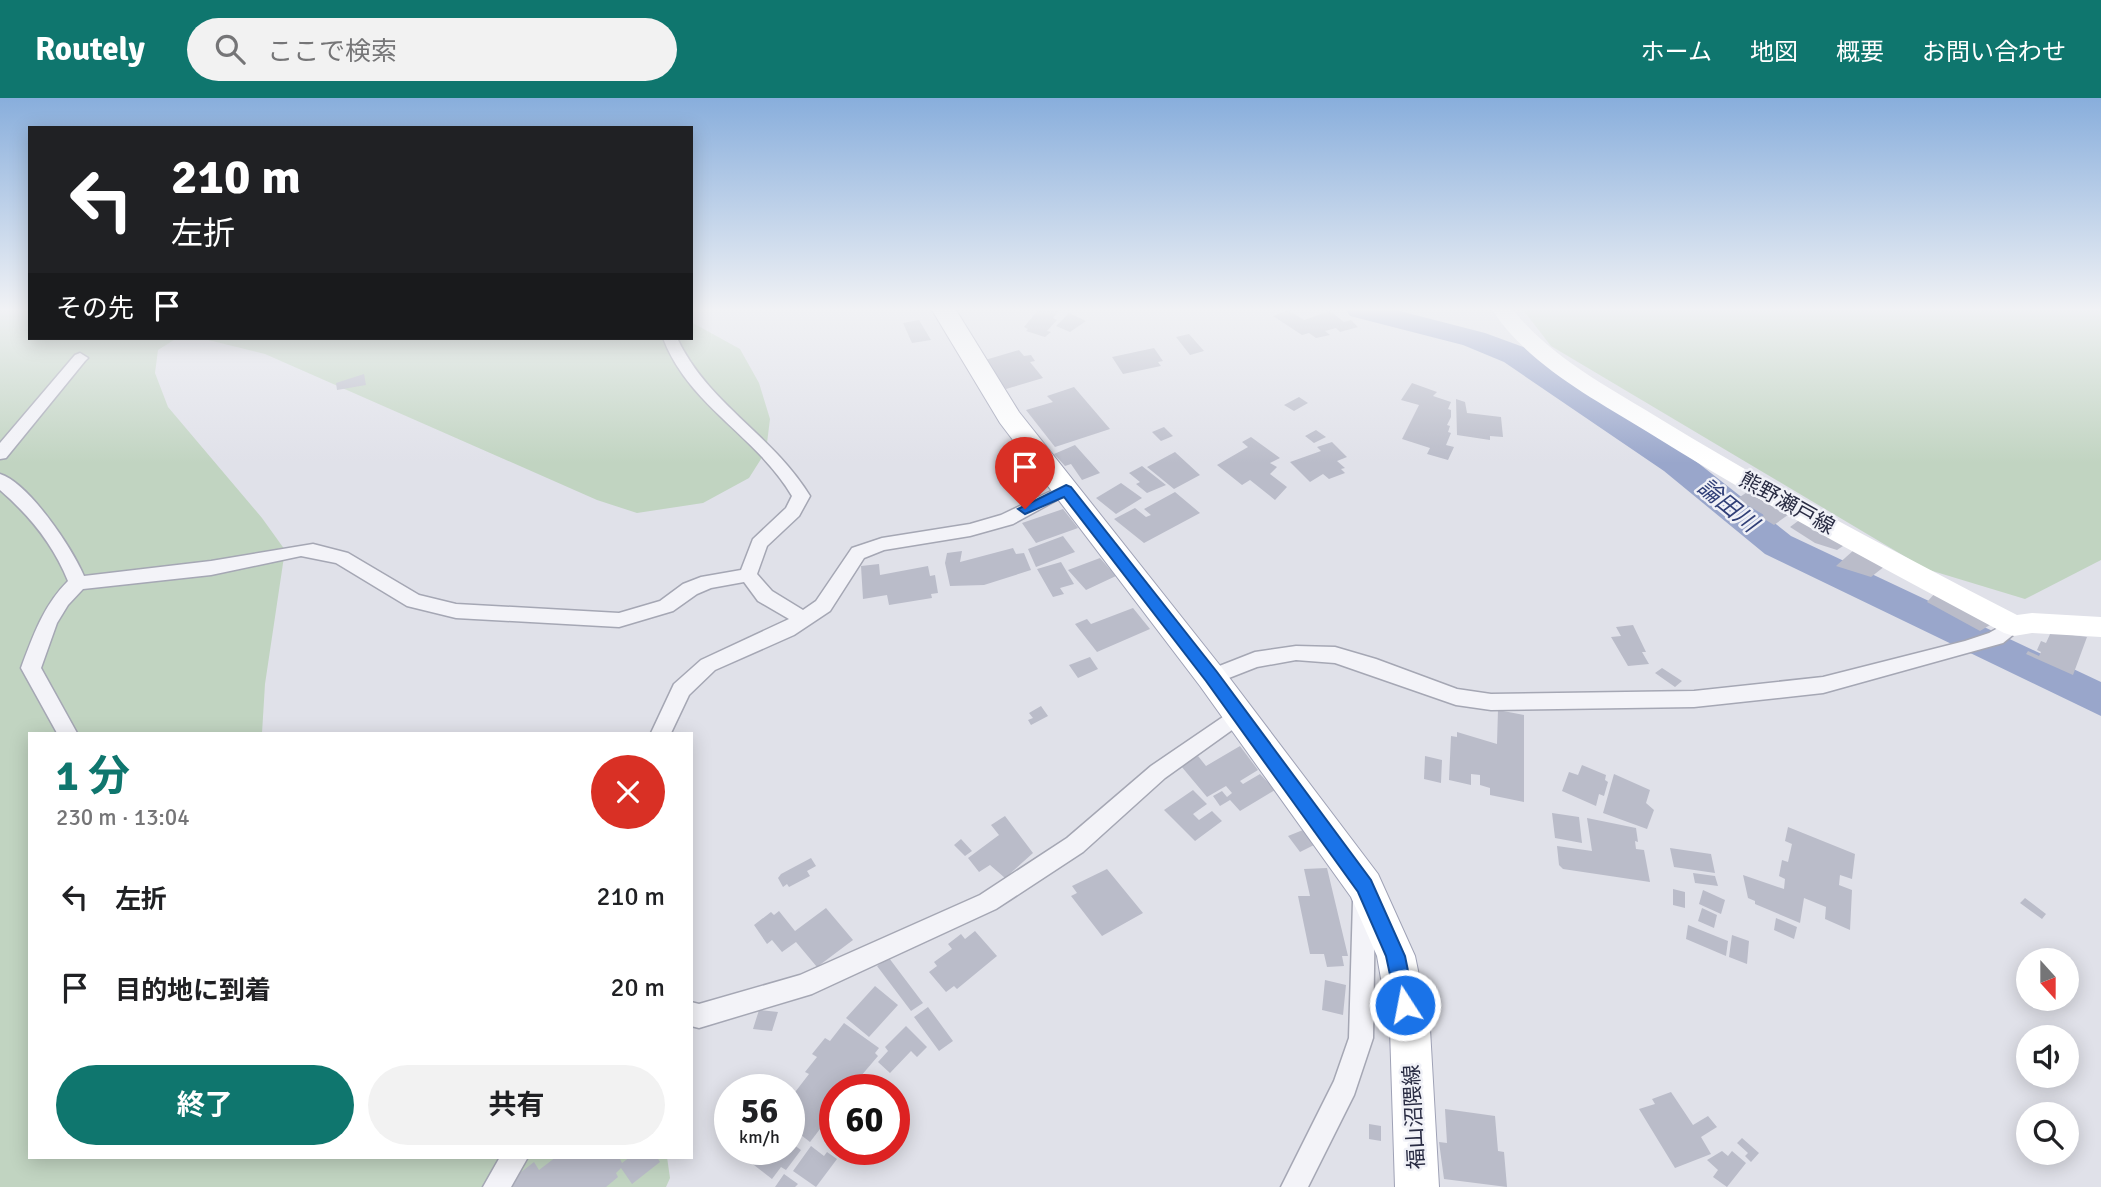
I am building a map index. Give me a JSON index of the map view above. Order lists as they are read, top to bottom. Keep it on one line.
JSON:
{"streets":{"main road":["熊野瀬戸線","福山沼隈線"]},"water":["論田川"],"north":"bottom","page":{"header":"Routely","search":"ここで検索","nav":["ホーム","地図","概要","お問い合わせ"],"turn":["210 m","左折"],"then":"その先","heading":["1 分","230 m · 13:04"],"list":[{"name":"左折","value":"210 m"},{"name":"目的地に到着","value":"20 m"}],"buttons":["終了","共有"],"speed":"56 km/h","limit":"60"}}
